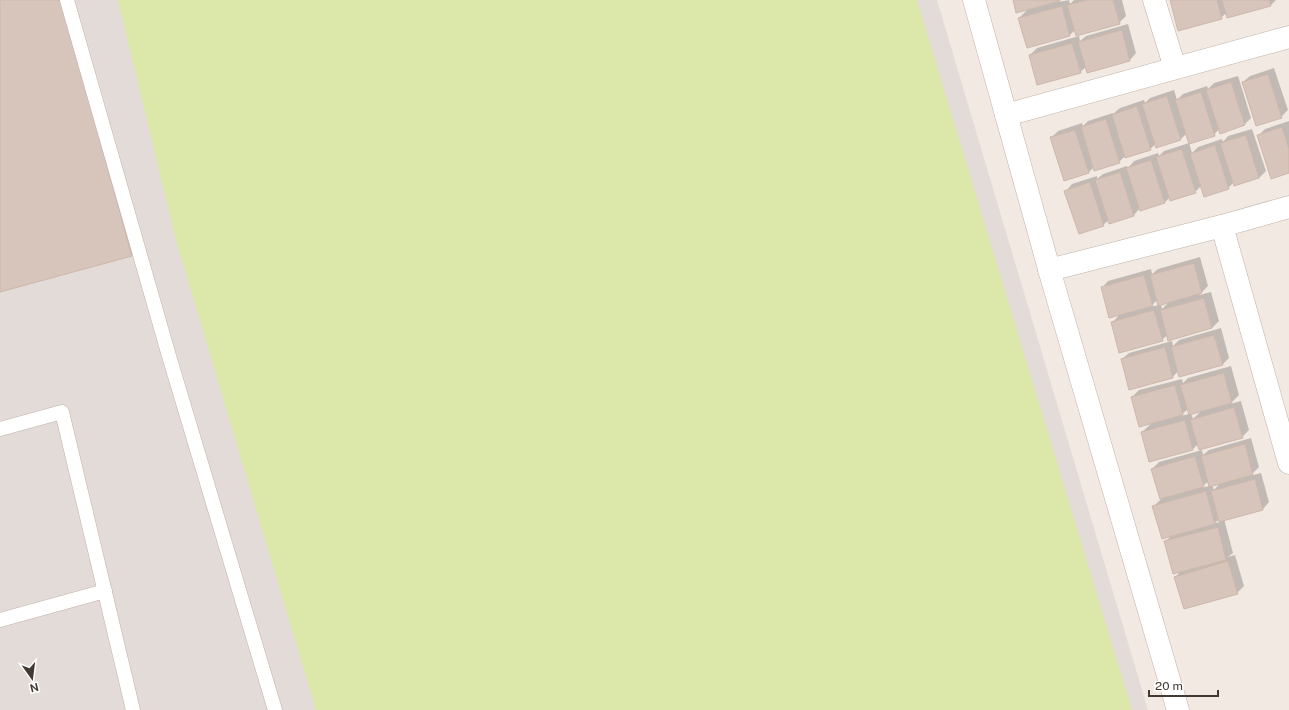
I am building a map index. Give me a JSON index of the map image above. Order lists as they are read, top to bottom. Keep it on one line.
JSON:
{"scale_bar":"20 m","north":"bottom"}
